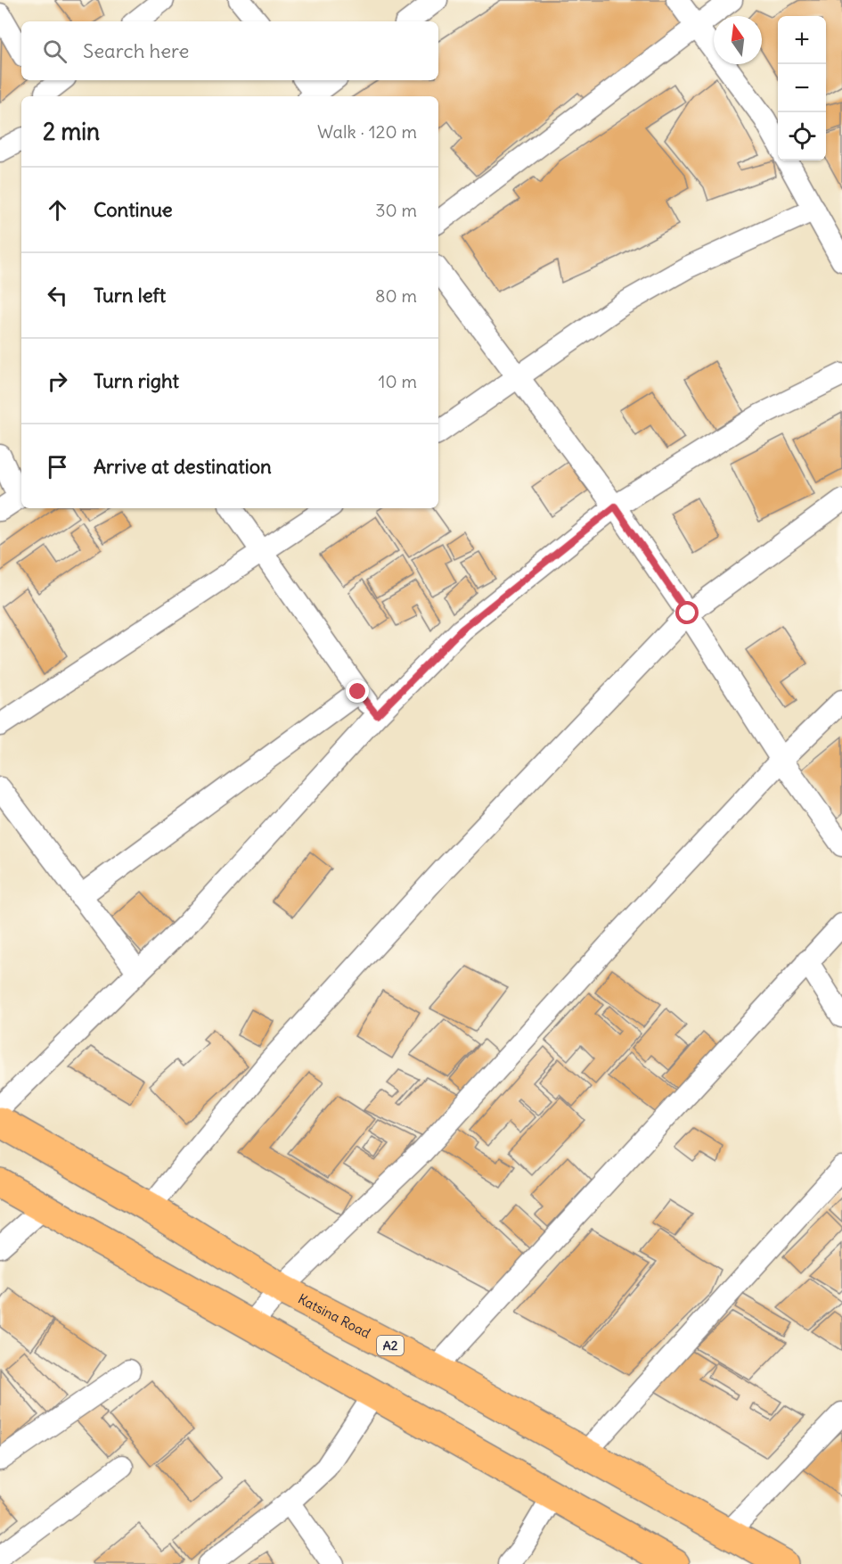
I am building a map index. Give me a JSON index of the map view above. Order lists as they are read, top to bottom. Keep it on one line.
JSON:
{"streets":{"highway":["Katsina Road","A2"]},"north":"top","page":{"map_buttons":["+","−"],"search":"Search here","heading":["2 min","Walk · 120 m"],"list":[["Continue","30 m"],["Turn left","80 m"],["Turn right","10 m"],"Arrive at destination"]}}
